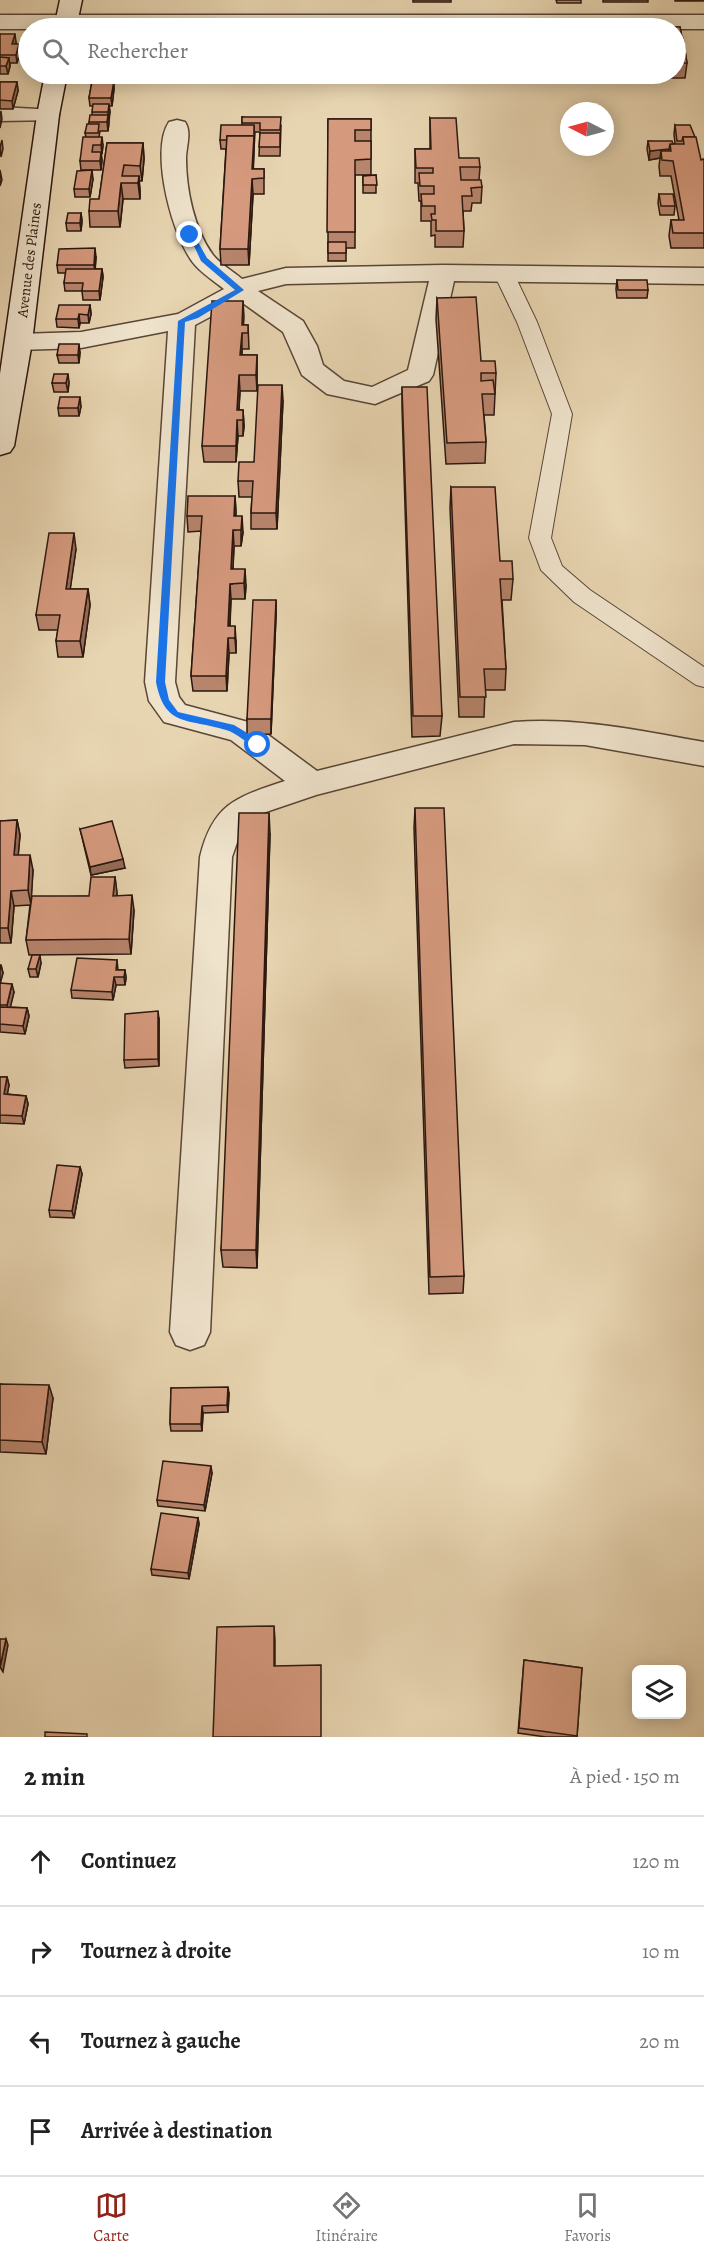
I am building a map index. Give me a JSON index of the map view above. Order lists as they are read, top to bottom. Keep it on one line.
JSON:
{"streets":{"street":["Avenue des Plaines"]},"north":"left","page":{"search":"Rechercher","heading":["2 min","À pied · 150 m"],"list":[["Continuez","120 m"],["Tournez à droite","10 m"],["Tournez à gauche","20 m"],"Arrivée à destination"],"nav":["Carte","Itinéraire","Favoris"]}}
